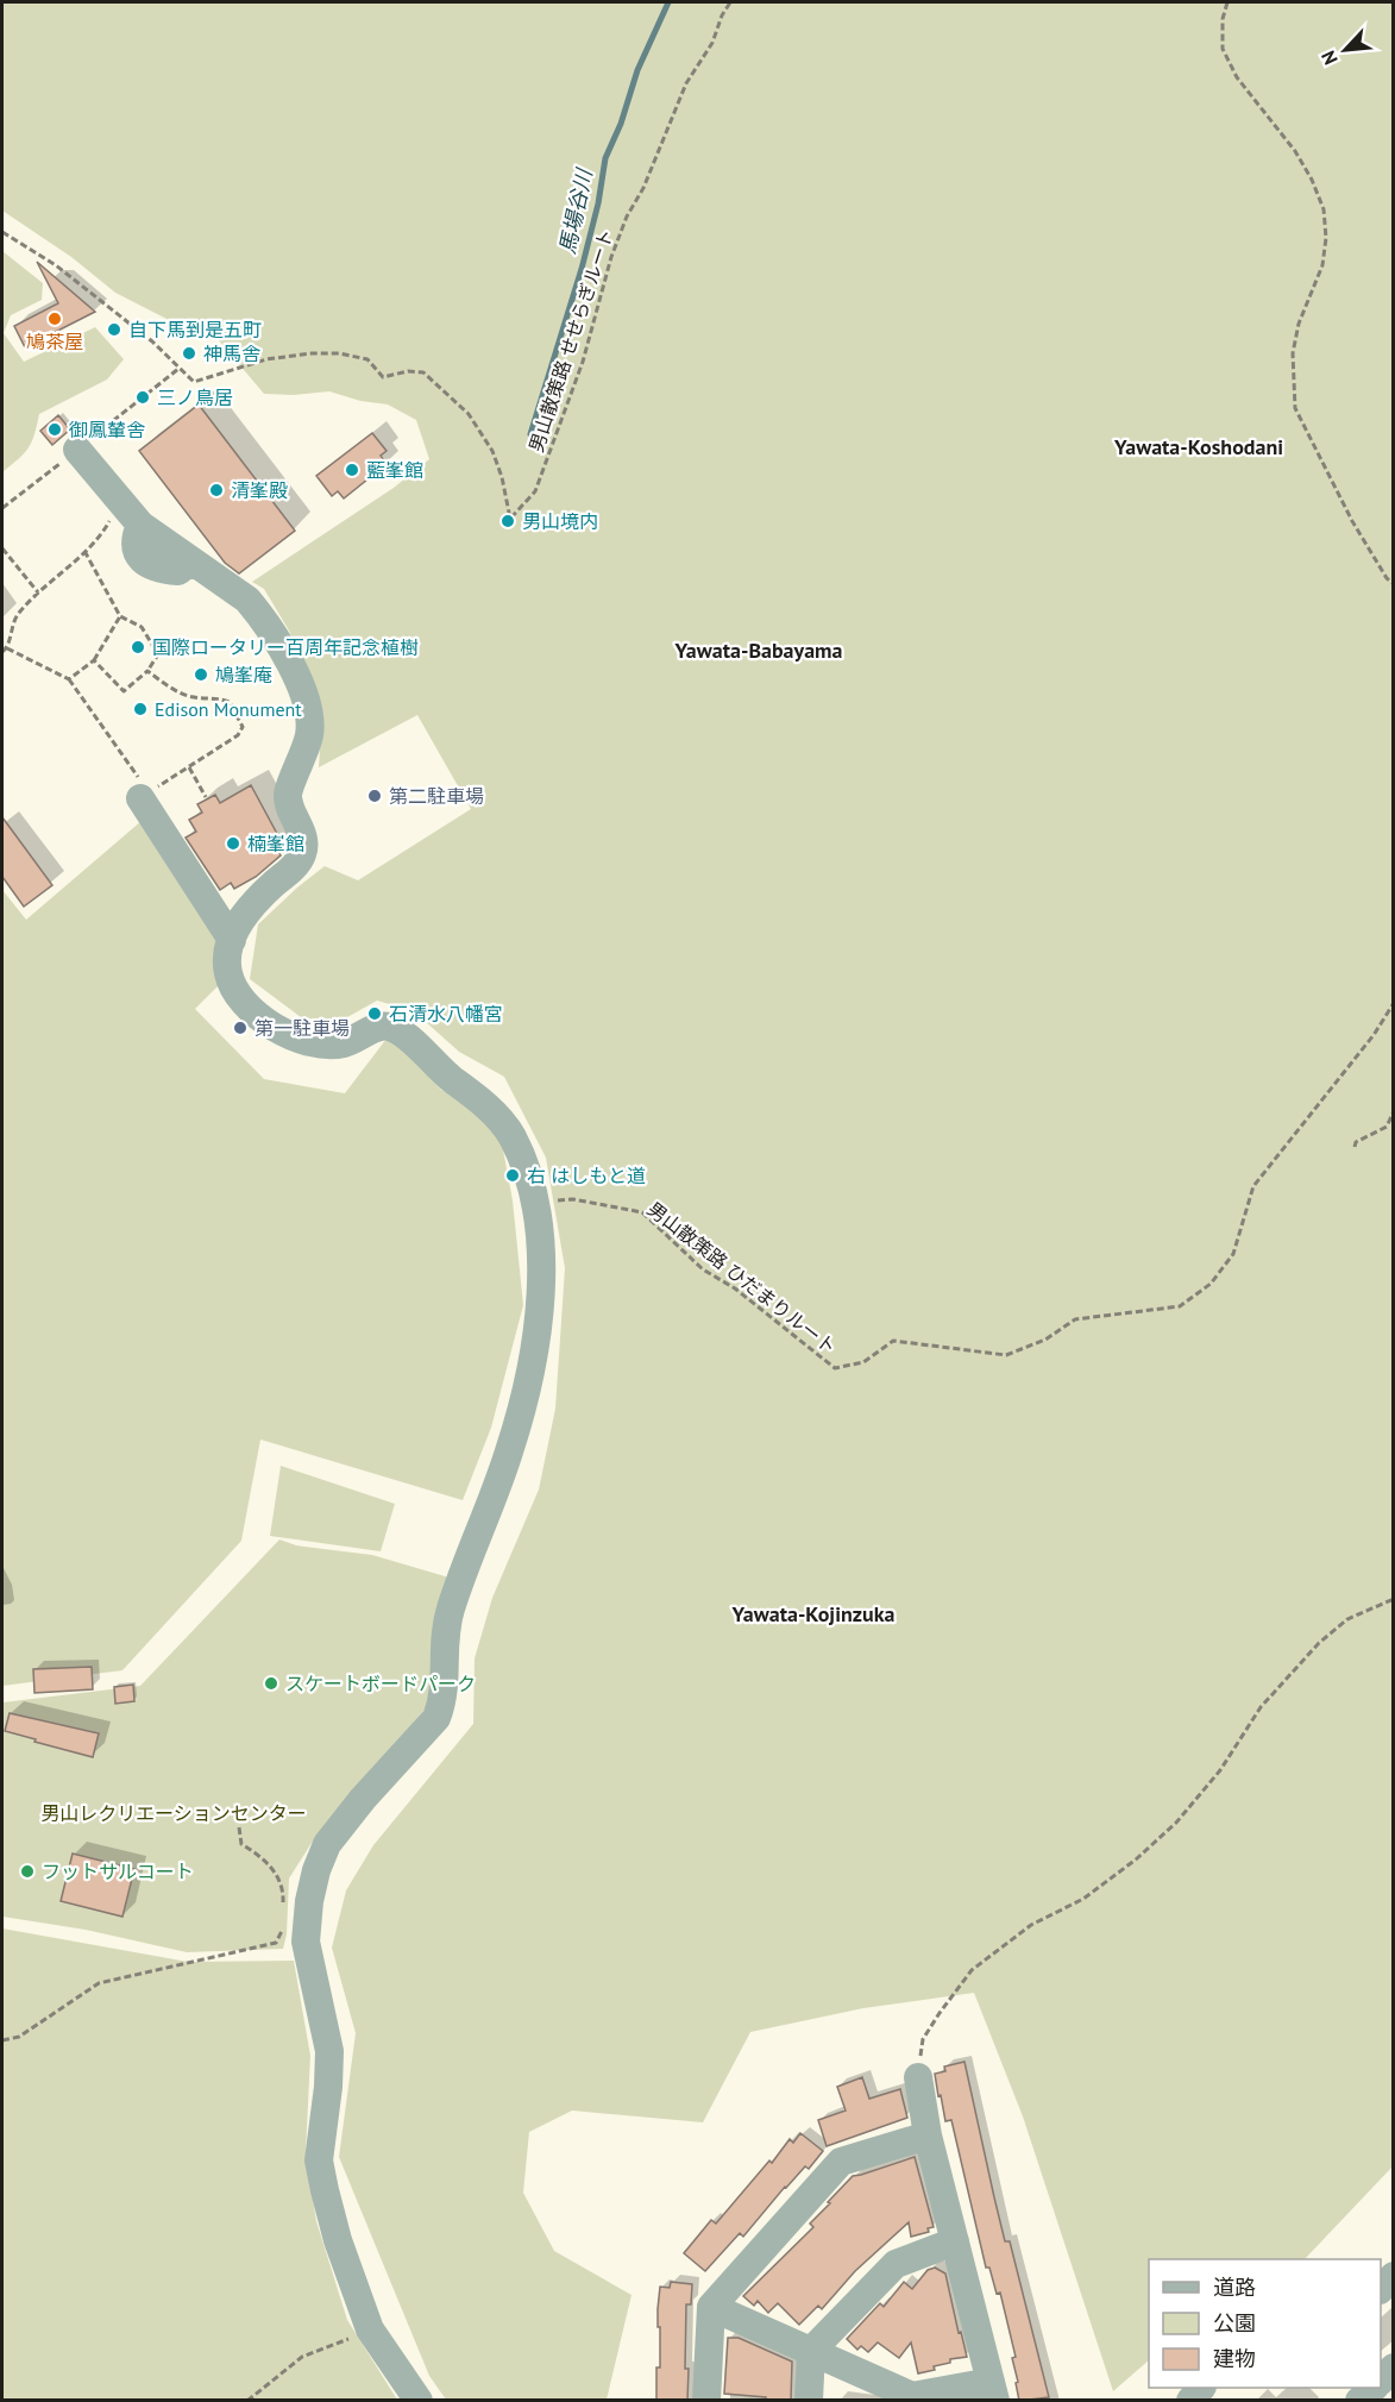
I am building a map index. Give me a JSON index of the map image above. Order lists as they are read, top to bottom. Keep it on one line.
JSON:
{"streets":{"path":["男山散策路 せせらぎルート","男山散策路 ひだまりルート"]},"districts":["Yawata-Koshodani","Yawata-Babayama","Yawata-Kojinzuka"],"water":["馬場谷川"],"parks":["男山レクリエーションセンター"],"places":["鳩茶屋","自下馬到是五町","神馬舎","三ノ鳥居","御鳳輦舎","藍峯館","清峯殿","男山境内","国際ロータリー百周年記念植樹","鳩峯庵","Edison Monument","第二駐車場","楠峯館","石清水八幡宮","第一駐車場","右 はしもと道","スケートボードパーク","フットサルコート"],"legend":["道路","公園","建物"],"north":"bottom left"}
